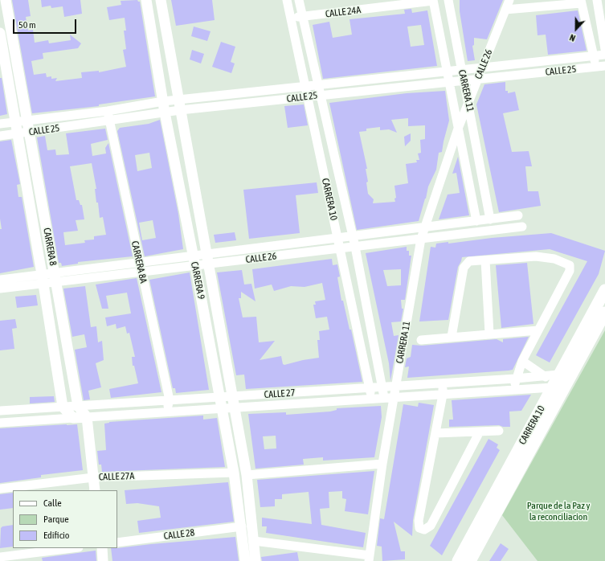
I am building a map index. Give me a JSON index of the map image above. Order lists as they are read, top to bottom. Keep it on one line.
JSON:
{"streets":{"main road":["CARRERA 10"],"street":["CALLE 24A","CALLE 26","CALLE 25","CARRERA 11","CARRERA 8","CARRERA 8A","CARRERA 9","CALLE 27","CALLE 27A","CALLE 28"]},"crossings":[["CALLE 24A","CARRERA 11"],["CALLE 24A","CARRERA 10"],["CALLE 26","CALLE 25"],["CALLE 26","CARRERA 11"],["CALLE 26","CARRERA 10"],["CALLE 26","CARRERA 8"],["CALLE 26","CARRERA 8A"],["CALLE 26","CARRERA 9"],["CALLE 25","CARRERA 11"],["CALLE 25","CARRERA 10"],["CALLE 25","CARRERA 8"],["CALLE 25","CARRERA 8A"],["CALLE 25","CARRERA 9"],["CARRERA 11","CALLE 27"],["CARRERA 10","CALLE 27"],["CARRERA 8","CALLE 27"],["CARRERA 8A","CALLE 27"],["CARRERA 9","CALLE 27"],["CARRERA 9","CALLE 27A"],["CARRERA 9","CALLE 28"]],"parks":["Parque de la Paz y la reconciliacion"],"legend":["Calle","Parque","Edificio"],"scale_bar":"50 m","north":"bottom"}
